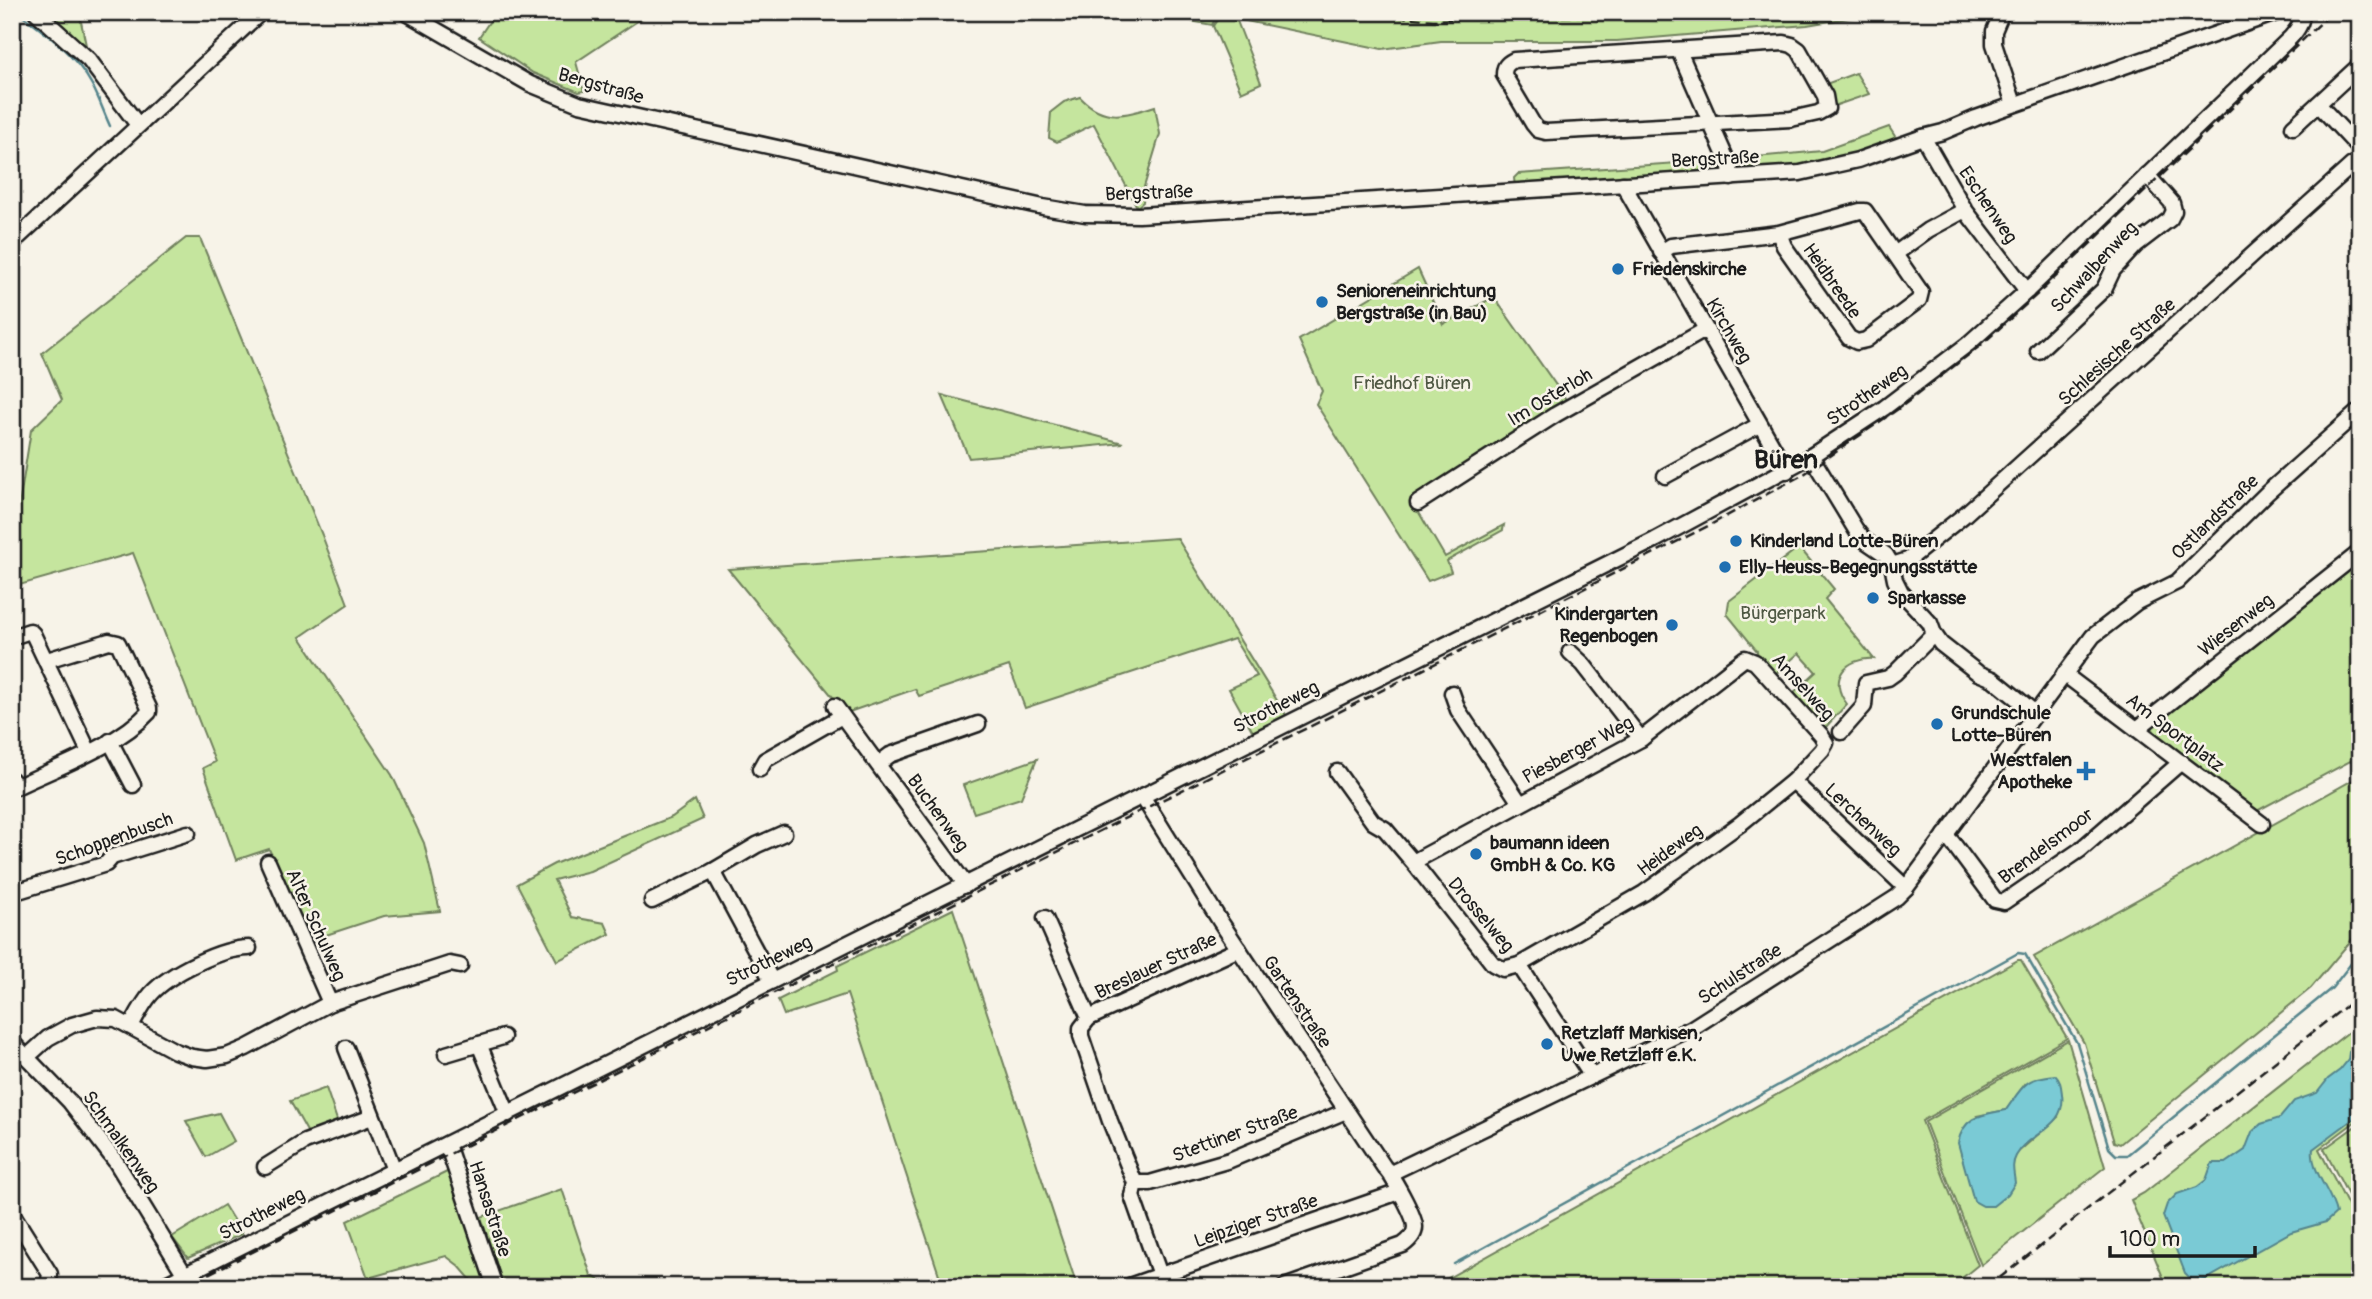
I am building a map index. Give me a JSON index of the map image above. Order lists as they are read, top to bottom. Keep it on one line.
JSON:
{"streets":{"street":["Bergstraße","Eschenweg","Schwalbenweg","Heidbreede","Kirchweg","Schlesische Straße","Strotheweg","Im Osterloh","Ostlandstraße","Wiesenweg","Amselweg","Am Sportplatz","Piesberger Weg","Buchenweg","Lerchenweg","Schoppenbusch","Brendelsmoor","Heideweg","Drosselweg","Alter Schulweg","Breslauer Straße","Schulstraße","Gartenstraße","Stettiner Straße","Schmalkenweg","Hansastraße","Leipziger Straße"]},"crossings":[["Bergstraße","Eschenweg"],["Bergstraße","Kirchweg"],["Eschenweg","Strotheweg"],["Schwalbenweg","Strotheweg"],["Heidbreede","Kirchweg"],["Kirchweg","Strotheweg"],["Kirchweg","Im Osterloh"],["Strotheweg","Buchenweg"],["Strotheweg","Gartenstraße"],["Strotheweg","Schmalkenweg"],["Strotheweg","Hansastraße"],["Ostlandstraße","Am Sportplatz"],["Ostlandstraße","Schulstraße"],["Wiesenweg","Am Sportplatz"],["Amselweg","Piesberger Weg"],["Amselweg","Heideweg"],["Am Sportplatz","Brendelsmoor"],["Piesberger Weg","Drosselweg"],["Lerchenweg","Heideweg"],["Lerchenweg","Schulstraße"],["Brendelsmoor","Schulstraße"],["Heideweg","Drosselweg"],["Drosselweg","Schulstraße"],["Breslauer Straße","Gartenstraße"],["Schulstraße","Gartenstraße"],["Gartenstraße","Stettiner Straße"],["Gartenstraße","Leipziger Straße"]],"districts":["Büren"],"parks":["Friedhof Büren","Bürgerpark"],"places":{"other":["Friedenskirche","Senioreneinrichtung Bergstraße (in Bau)","Kinderland Lotte-Büren","Elly-Heuss-Begegnungsstätte","Sparkasse","Kindergarten Regenbogen","Grundschule Lotte-Büren","baumann ideen GmbH & Co. KG","Retzlaff Markisen, Uwe Retzlaff e.K."],"health":["Westfalen Apotheke"]},"scale_bar":"100 m"}
